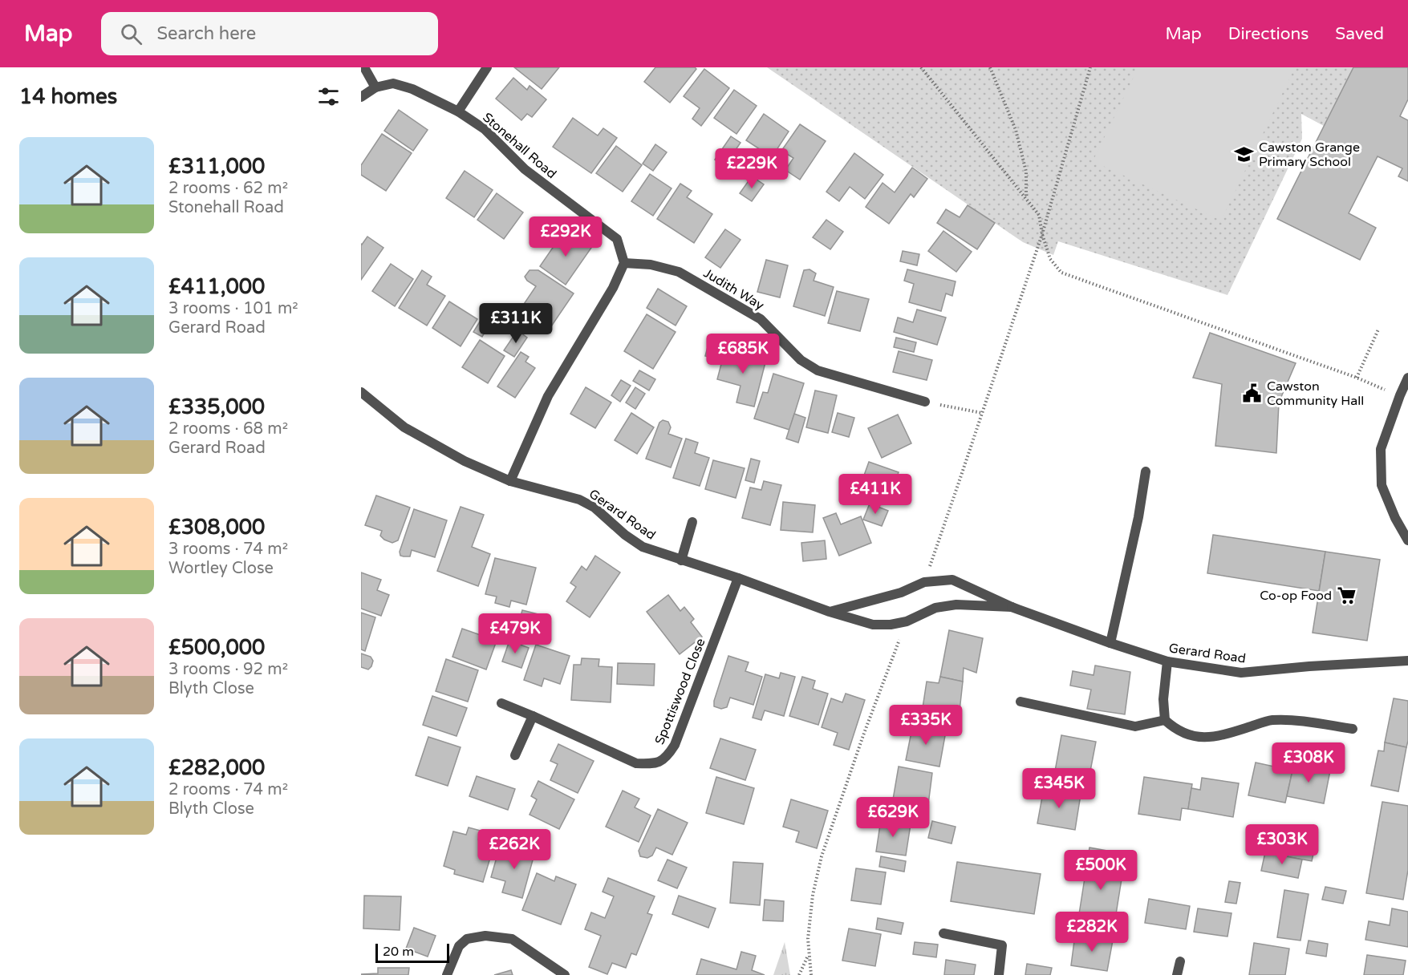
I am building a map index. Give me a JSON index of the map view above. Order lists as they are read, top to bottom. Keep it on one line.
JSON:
{"streets":{"street":["Stonehall Road","Judith Way","Gerard Road","Spottiswood Close"]},"crossings":[["Stonehall Road","Judith Way"],["Gerard Road","Spottiswood Close"]],"places":{"school or university":["Cawston Grange Primary School"],"public building":["Cawston Community Hall"],"supermarket":["Co-op Food"]},"scale_bar":"20 m","page":{"header":"Map","search":"Search here","nav":["Map","Directions","Saved"],"heading":"14 homes","list":[{"name":"£311,000","note":"2 rooms · 62 m² · Stonehall Road"},{"name":"£411,000","note":"3 rooms · 101 m² · Gerard Road"},{"name":"£335,000","note":"2 rooms · 68 m² · Gerard Road"},{"name":"£308,000","note":"3 rooms · 74 m² · Wortley Close"},{"name":"£500,000","note":"3 rooms · 92 m² · Blyth Close"},{"name":"£282,000","note":"2 rooms · 74 m² · Blyth Close"}],"price":["£229K","£292K","£311K","£685K","£411K","£479K","£335K","£308K","£345K","£629K","£303K","£262K","£500K","£282K"],"scale":"20 m"}}
